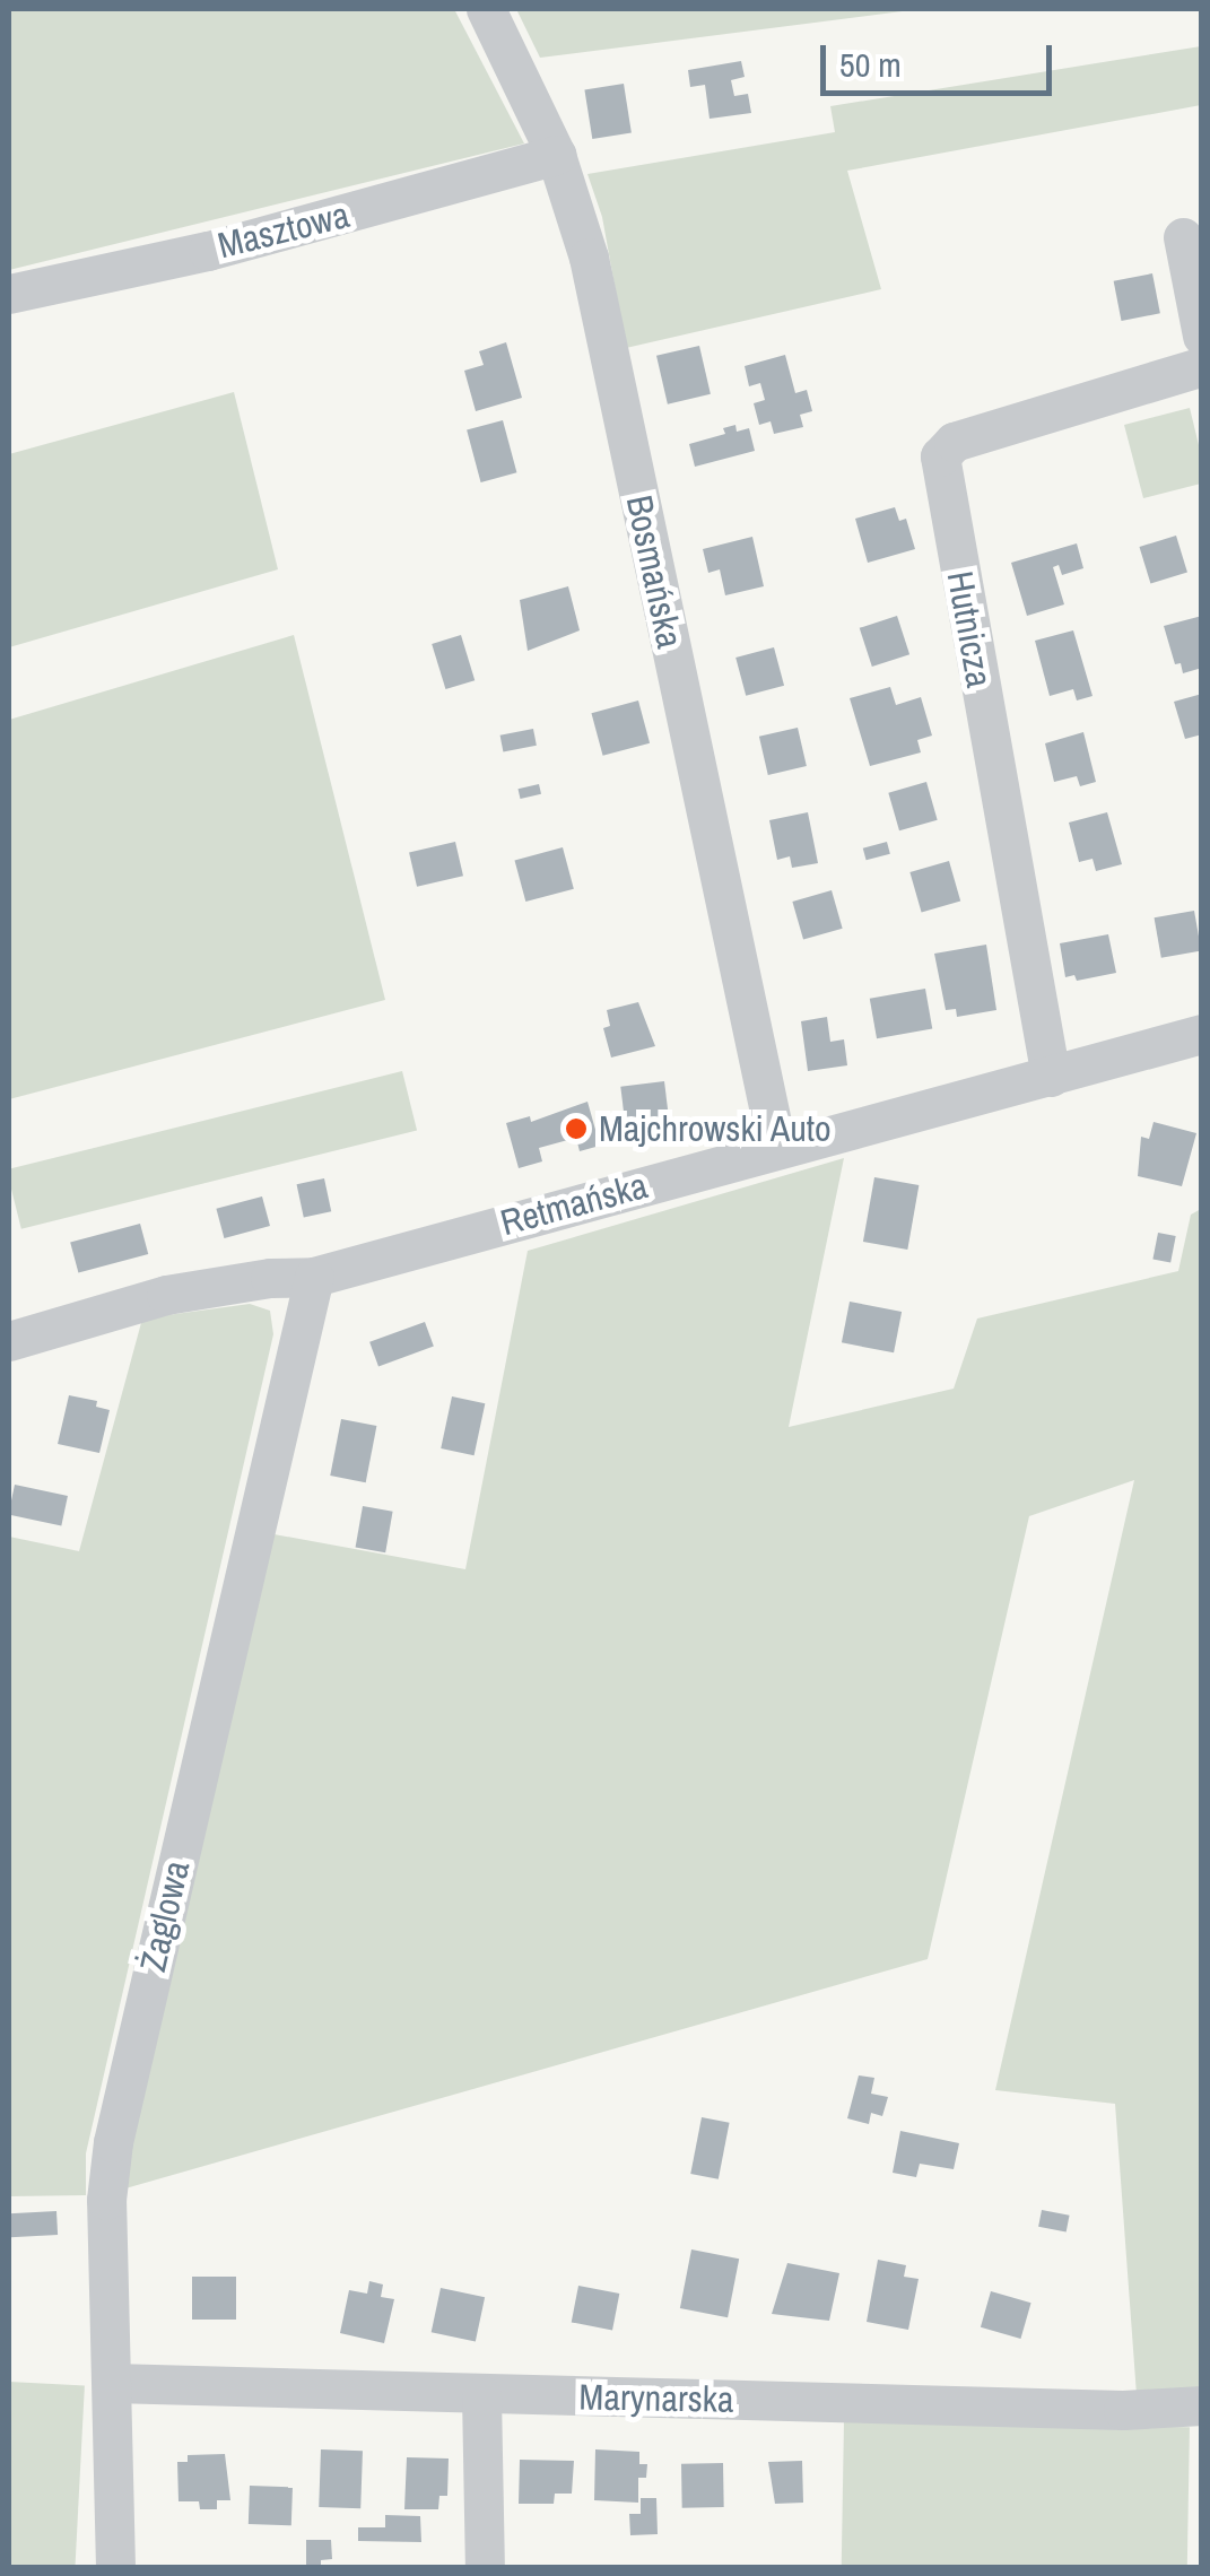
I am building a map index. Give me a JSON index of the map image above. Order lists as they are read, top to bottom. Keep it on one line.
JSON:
{"streets":{"street":["Masztowa","Bosmańska","Hutnicza","Retmańska","Żaglowa","Marynarska"]},"crossings":[["Masztowa","Bosmańska"],["Bosmańska","Retmańska"],["Hutnicza","Retmańska"],["Retmańska","Żaglowa"],["Żaglowa","Marynarska"]],"places":["Majchrowski Auto"],"scale_bar":"50 m"}
